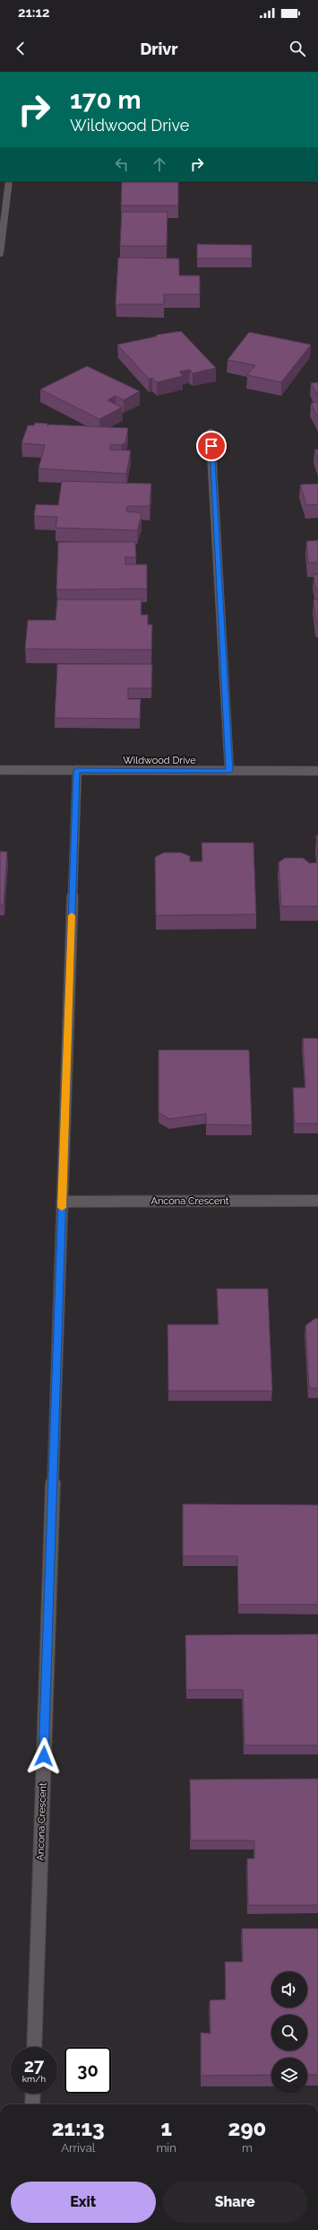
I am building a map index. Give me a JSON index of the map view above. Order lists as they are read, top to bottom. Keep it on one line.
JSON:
{"streets":{"street":["Wildwood Drive","Ancona Crescent"]},"crossings":[["Wildwood Drive","Ancona Crescent"]],"page":{"status":"21:12","header":"Drivr","turn":["170 m","Wildwood Drive"],"speed":"27 km/h","limit":"30","eta":["21:13","Arrival","1","min","290","m"],"buttons":["Exit","Share"]}}
